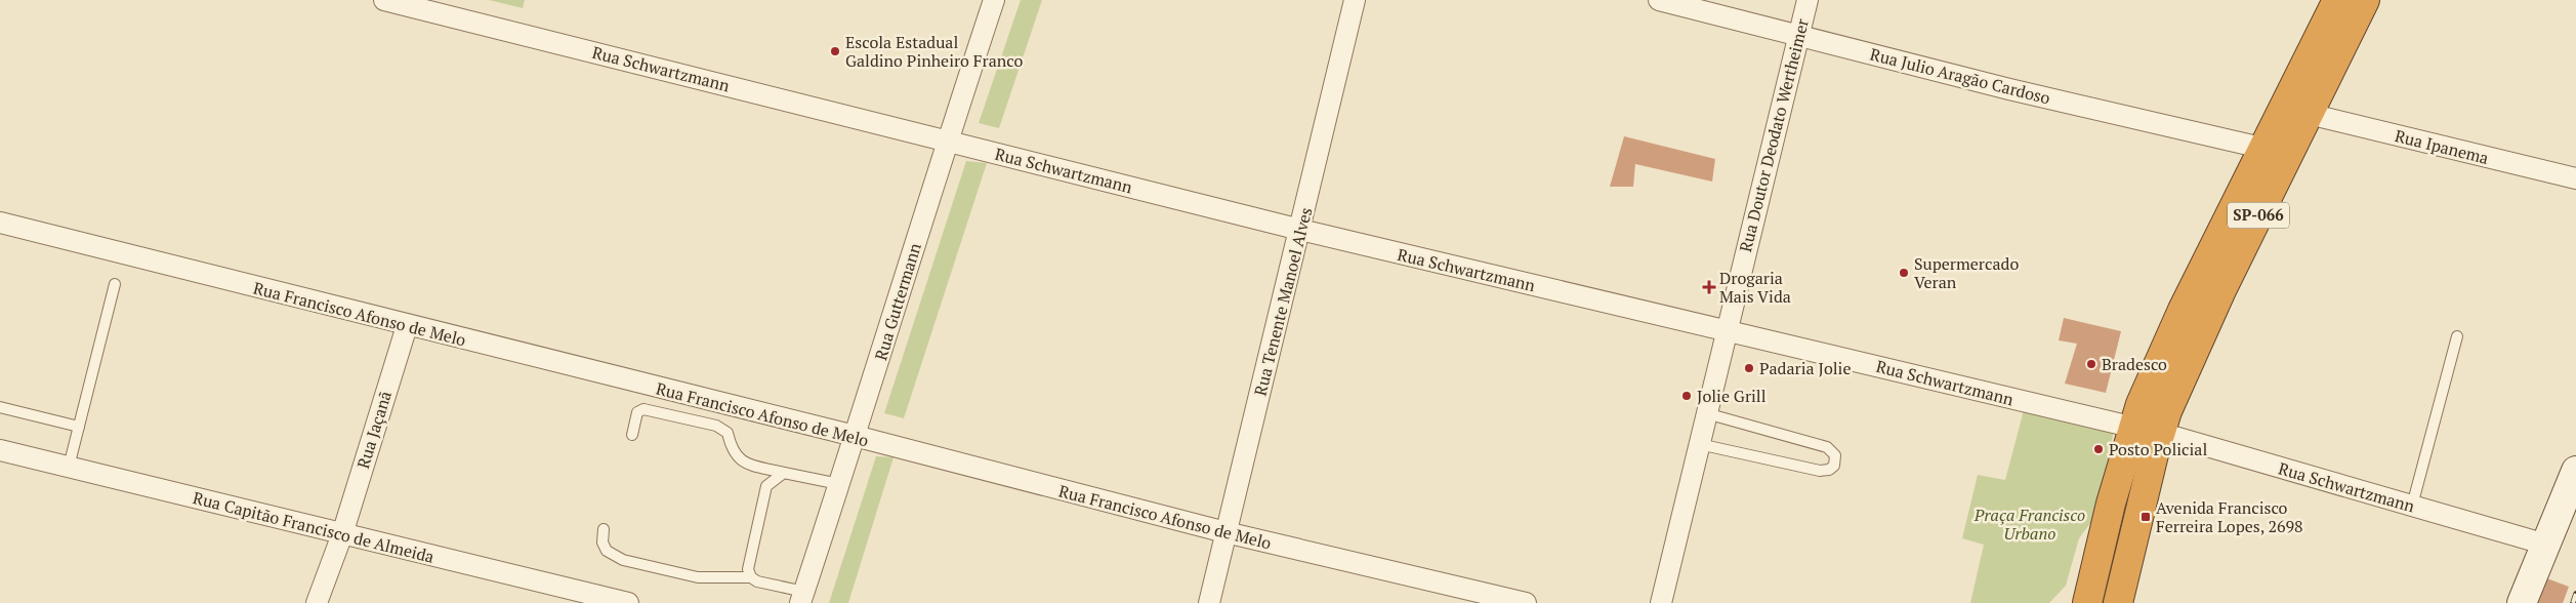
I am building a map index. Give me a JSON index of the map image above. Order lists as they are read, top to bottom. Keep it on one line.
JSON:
{"streets":{"highway":["SP-066"],"street":["Rua Schwartzmann","Rua Julio Aragão Cardoso","Rua Doutor Deodato Wertheimer","Rua Ipanema","Rua Guttermann","Rua Tenente Manoel Alves","Rua Francisco Afonso de Melo","Rua Jaçanã","Rua Capitão Francisco de Almeida"]},"crossings":[["Rua Schwartzmann","Rua Doutor Deodato Wertheimer"],["Rua Schwartzmann","SP-066"],["Rua Schwartzmann","Rua Guttermann"],["Rua Schwartzmann","Rua Tenente Manoel Alves"],["Rua Julio Aragão Cardoso","Rua Doutor Deodato Wertheimer"],["Rua Julio Aragão Cardoso","SP-066"],["Rua Ipanema","SP-066"],["Rua Guttermann","Rua Francisco Afonso de Melo"],["Rua Tenente Manoel Alves","Rua Francisco Afonso de Melo"],["Rua Francisco Afonso de Melo","Rua Jaçanã"],["Rua Jaçanã","Rua Capitão Francisco de Almeida"]],"parks":["Praça Francisco Urbano"],"places":{"other":["Escola Estadual Galdino Pinheiro Franco","Supermercado Veran","Bradesco","Padaria Jolie","Jolie Grill","Posto Policial"],"health":["Drogaria Mais Vida"],"transit":["Avenida Francisco Ferreira Lopes, 2698"]}}
